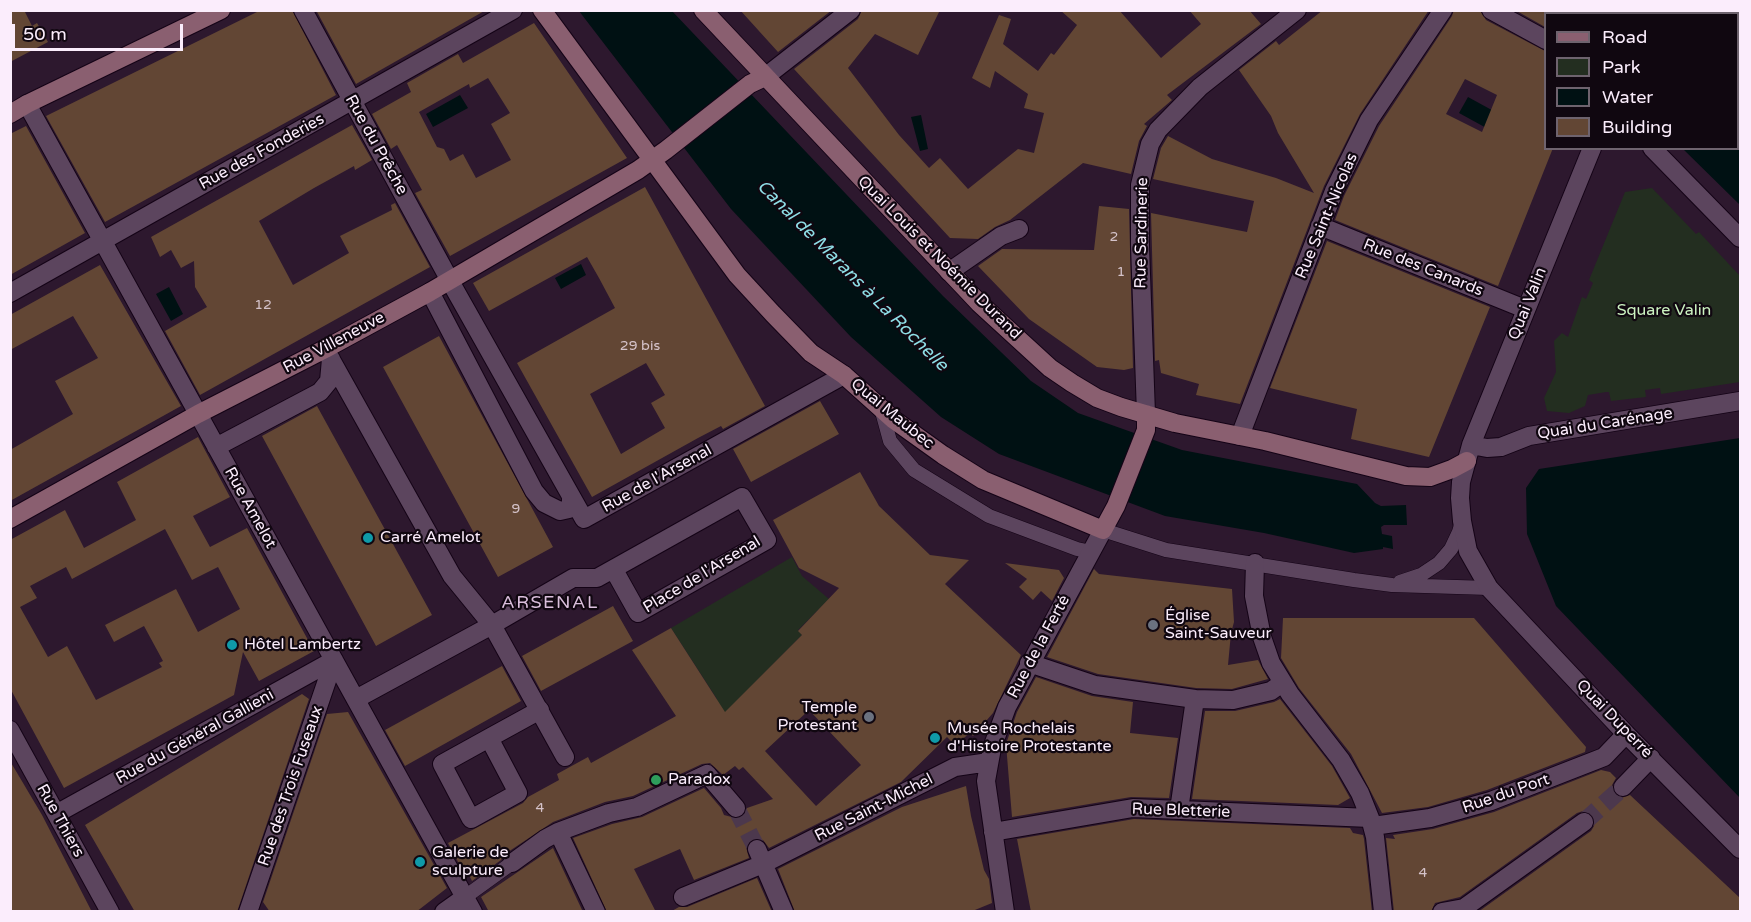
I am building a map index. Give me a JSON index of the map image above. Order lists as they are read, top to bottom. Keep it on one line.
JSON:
{"streets":{"main road":["Quai Louis et Noémie Durand","Rue Villeneuve","Quai Maubec"],"street":["Rue du Prêche","Rue des Fonderies","Rue Saint-Nicolas","Rue Sardinerie","Rue des Canards","Quai Valin","Quai du Carénage","Rue de l'Arsenal","Rue Amelot","Place de l'Arsenal","Rue de la Ferté","Quai Duperré","Rue du Général Gallieni","Rue des Trois Fuseaux","Rue du Port","Rue Saint-Michel","Rue Bletterie","Rue Thiers"]},"crossings":[["Rue du Prêche","Rue des Fonderies"],["Rue du Prêche","Rue Villeneuve"],["Rue du Prêche","Rue de l'Arsenal"],["Rue des Fonderies","Rue Amelot"],["Rue Saint-Nicolas","Quai Louis et Noémie Durand"],["Rue Saint-Nicolas","Rue des Canards"],["Rue Sardinerie","Quai Louis et Noémie Durand"],["Quai Louis et Noémie Durand","Quai Valin"],["Quai Louis et Noémie Durand","Rue Villeneuve"],["Quai Louis et Noémie Durand","Quai du Carénage"],["Rue des Canards","Quai Valin"],["Quai Valin","Quai Maubec"],["Quai Valin","Quai du Carénage"],["Quai Valin","Quai Duperré"],["Rue Villeneuve","Quai Maubec"],["Rue Villeneuve","Rue de l'Arsenal"],["Rue Villeneuve","Rue Amelot"],["Quai Maubec","Rue de l'Arsenal"],["Quai Maubec","Rue de la Ferté"],["Quai Maubec","Quai Duperré"],["Rue Amelot","Rue du Général Gallieni"],["Rue Amelot","Rue des Trois Fuseaux"],["Rue de la Ferté","Rue Saint-Michel"],["Rue de la Ferté","Rue Bletterie"],["Quai Duperré","Rue du Port"],["Rue du Général Gallieni","Rue des Trois Fuseaux"],["Rue du Général Gallieni","Rue Thiers"],["Rue du Port","Rue Bletterie"]],"districts":["ARSENAL"],"water":["Canal de Marans à La Rochelle"],"parks":["Square Valin"],"places":["Carré Amelot","Église Saint-Sauveur","Hôtel Lambertz","Temple Protestant","Musée Rochelais d'Histoire Protestante","Paradox","Galerie de sculpture"],"house_numbers":["2","1","12","29 bis","9","4","4"],"legend":["Road","Park","Water","Building"],"scale_bar":"50 m"}
